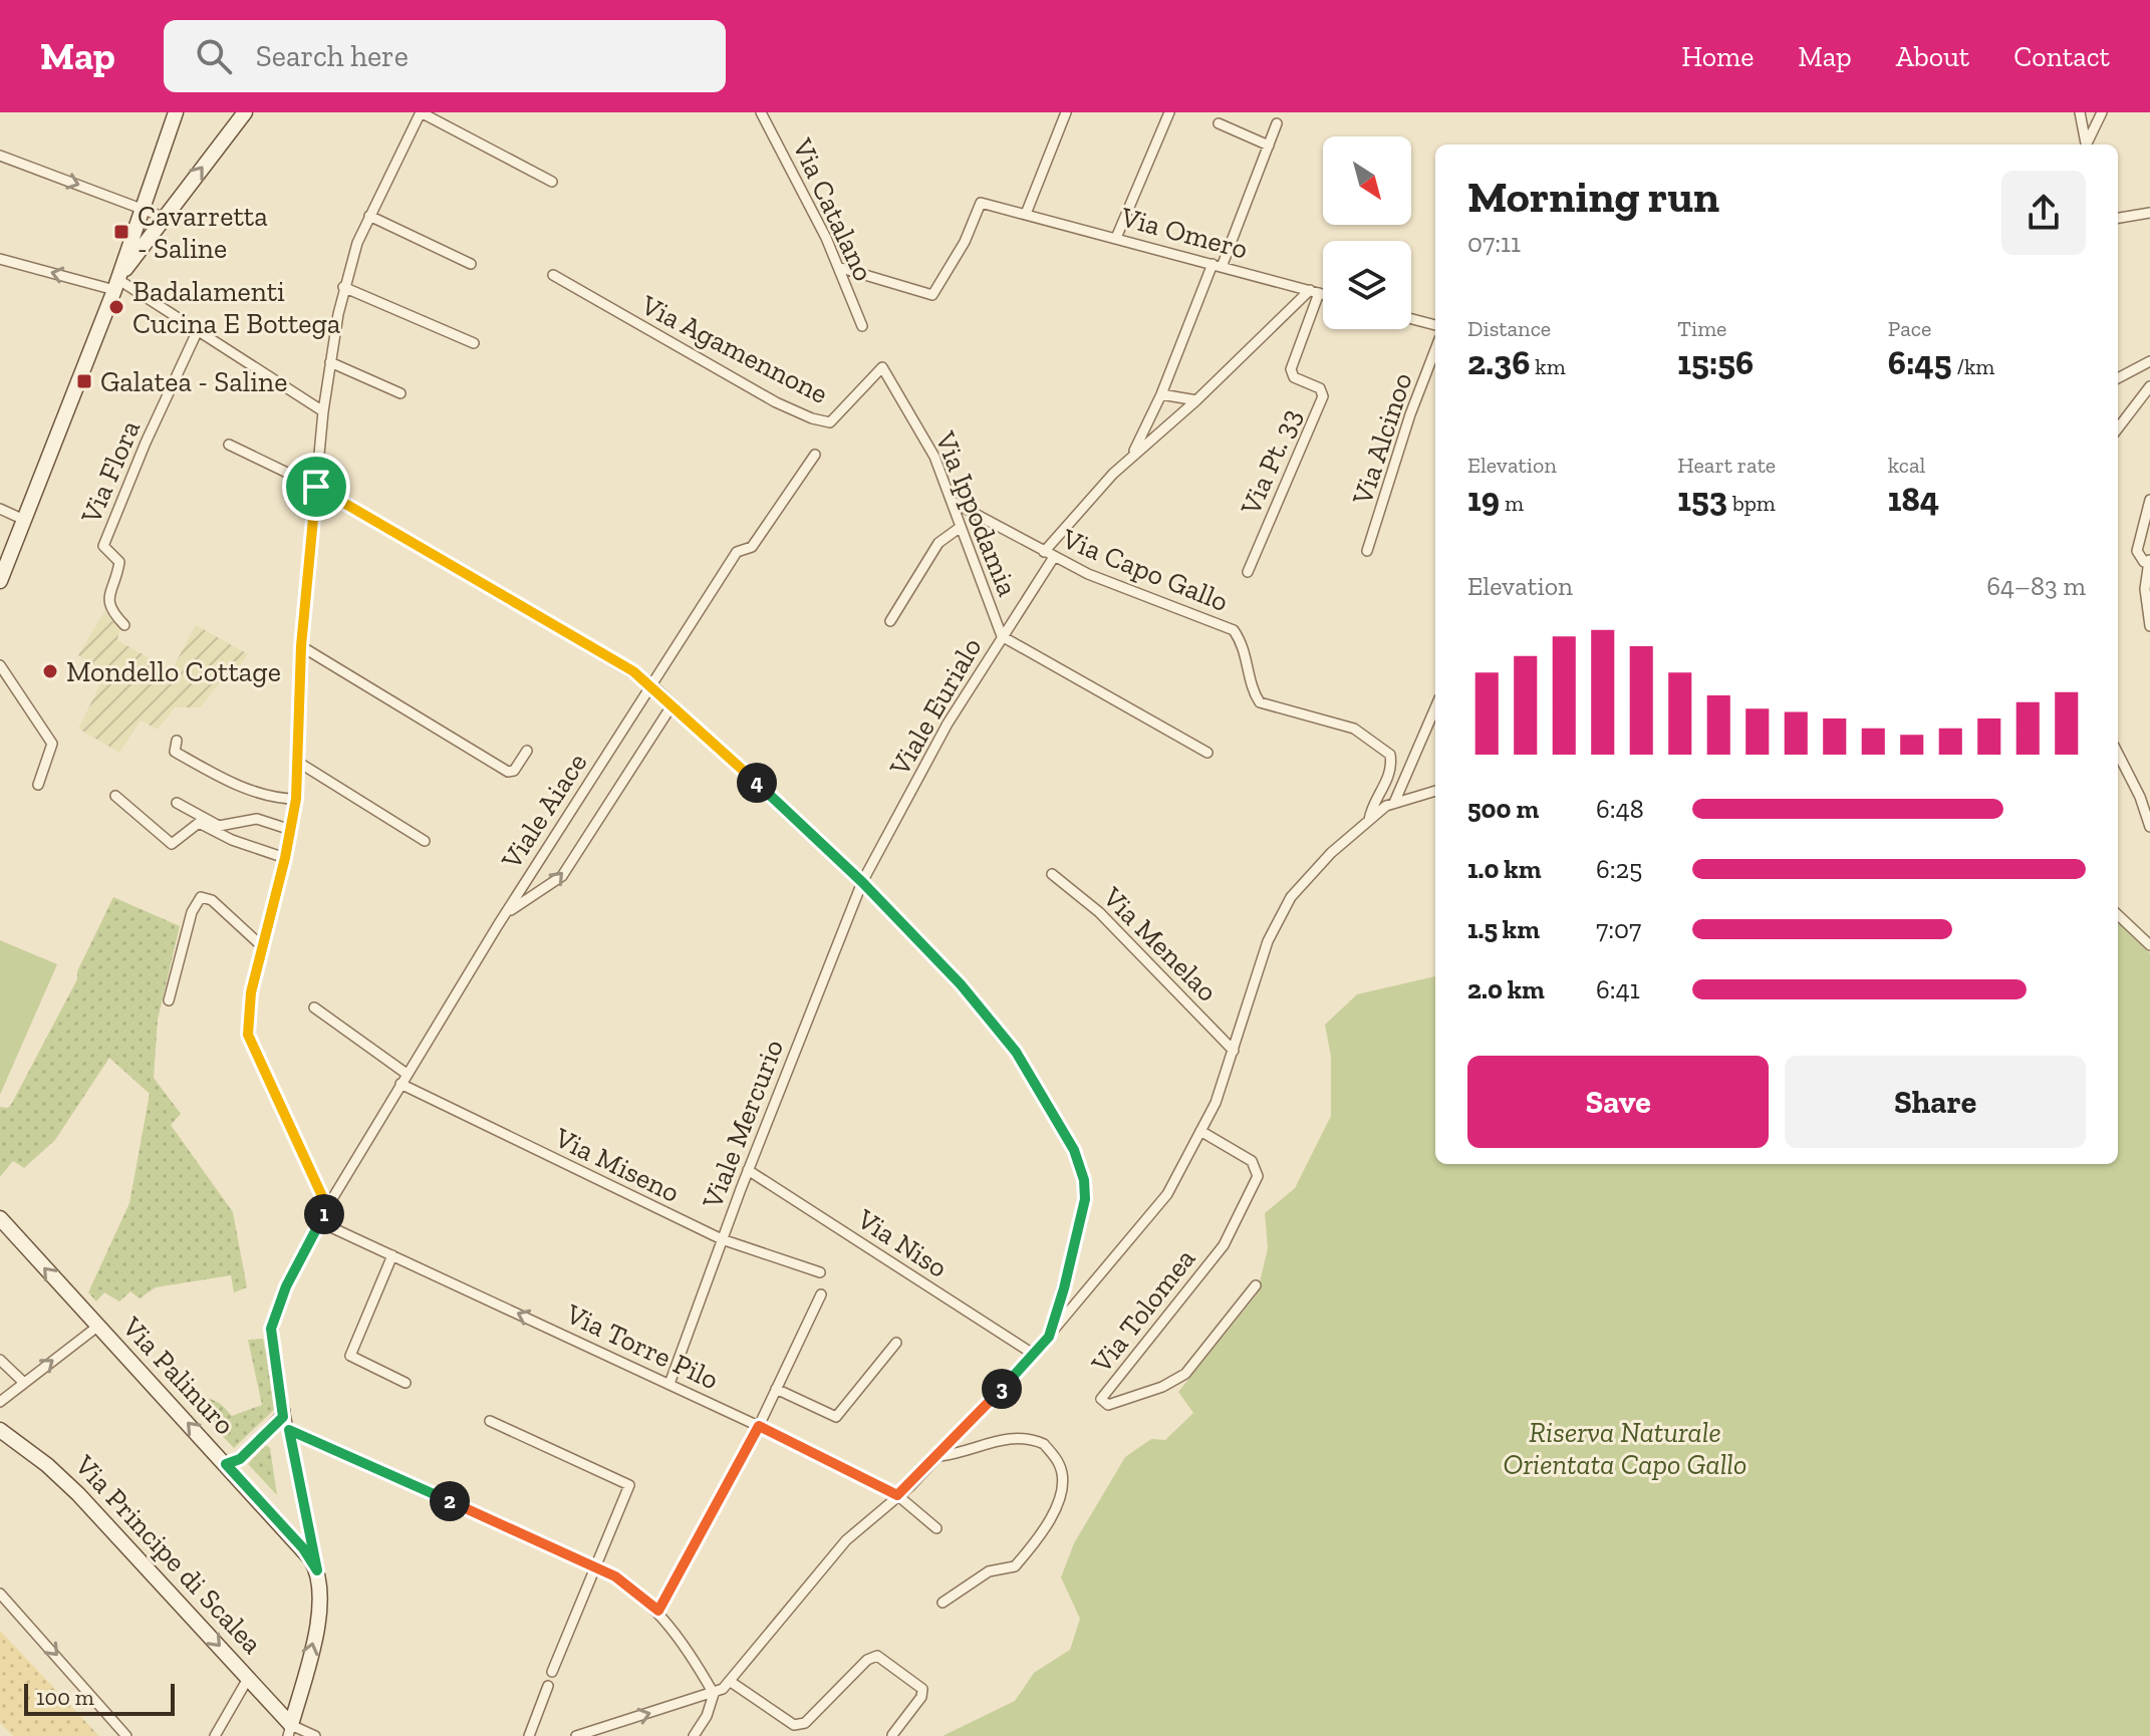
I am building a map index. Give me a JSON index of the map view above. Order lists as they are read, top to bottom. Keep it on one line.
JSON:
{"streets":{"main road":["Via Palinuro","Via Principe di Scalea"],"street":["Via Catalano","Via Omero","Via Agamennone","Via Alcinoo","Via Pt. 33","Via Flora","Via Ippodamia","Via Capo Gallo","Viale Eurialo","Viale Aiace","Via Menelao","Viale Mercurio","Via Miseno","Via Niso","Via Tolomea","Via Torre Pilo"]},"crossings":[["Via Catalano","Via Omero"],["Via Omero","Via Pt. 33"],["Via Agamennone","Via Ippodamia"],["Via Ippodamia","Via Capo Gallo"],["Via Ippodamia","Viale Eurialo"],["Via Capo Gallo","Viale Eurialo"],["Via Capo Gallo","Via Tolomea"],["Viale Eurialo","Viale Mercurio"],["Viale Aiace","Via Miseno"],["Viale Aiace","Via Torre Pilo"],["Viale Aiace","Via Palinuro"],["Via Menelao","Via Tolomea"],["Viale Mercurio","Via Miseno"],["Viale Mercurio","Via Niso"],["Viale Mercurio","Via Torre Pilo"],["Via Niso","Via Tolomea"],["Via Tolomea","Via Torre Pilo"]],"one_way":["Via Torre Pilo","Via Palinuro","Via Principe di Scalea"],"parks":["Riserva Naturale Orientata Capo Gallo"],"places":{"transit":["Cavarretta - Saline","Galatea - Saline"],"other":["Badalamenti Cucina E Bottega","Mondello Cottage"]},"scale_bar":"100 m","north":"bottom right","page":{"header":"Map","search":"Search here","nav":["Home","Map","About","Contact"],"heading":["Morning run","07:11"],"stats":[["Distance","2.36 km"],["Time","15:56"],["Pace","6:45 /km"],["Elevation","19 m"],["Heart rate","153 bpm"],["kcal","184"]],"chart":["Elevation","64–83 m"],"pins":["4","1","3","2"],"list":[{"name":"500 m","note":"6:48"},{"name":"1.0 km","note":"6:25"},{"name":"1.5 km","note":"7:07"},{"name":"2.0 km","note":"6:41"}],"buttons":["Save","Share"],"scale":"100 m"}}
